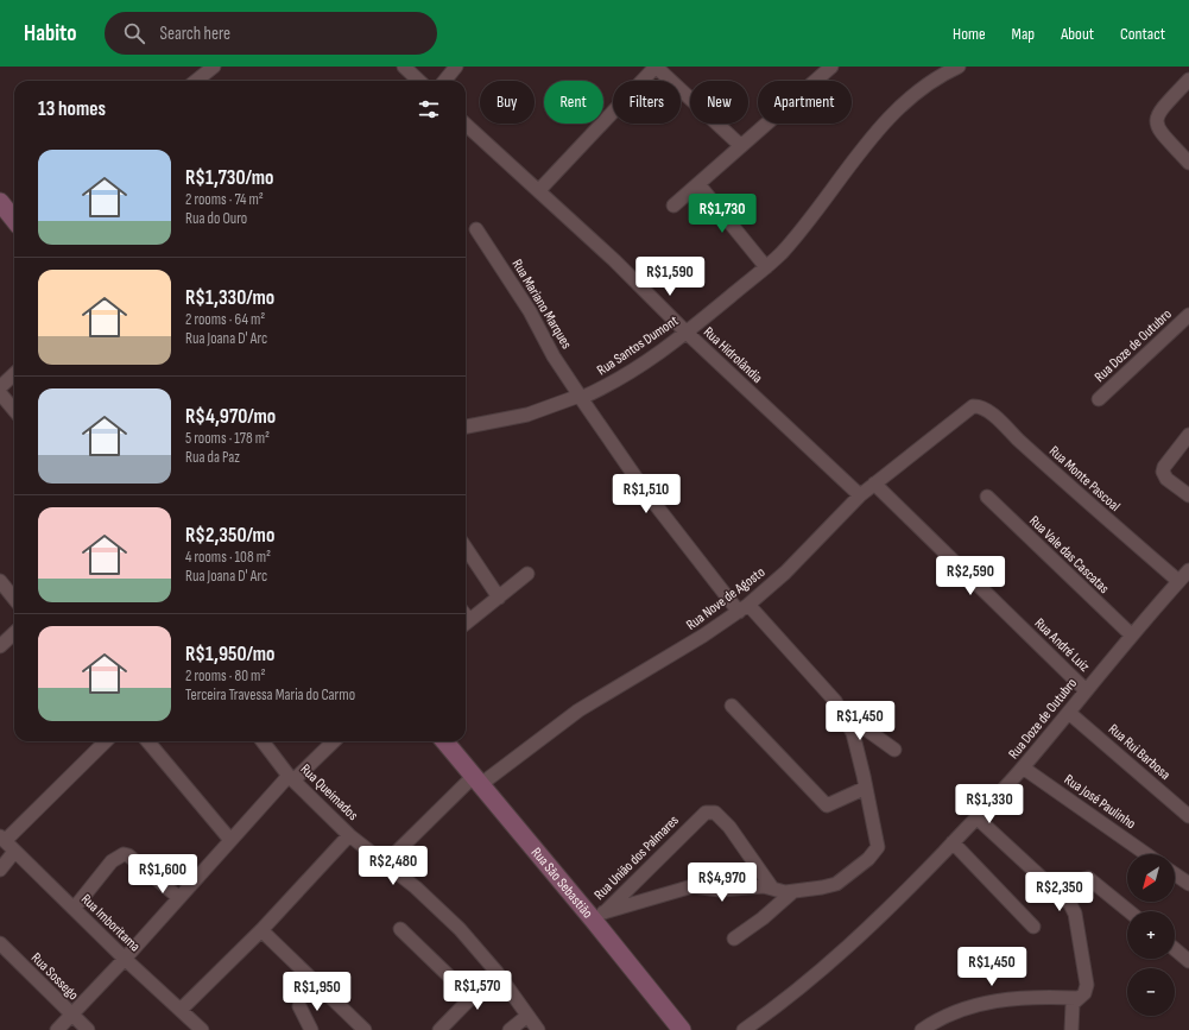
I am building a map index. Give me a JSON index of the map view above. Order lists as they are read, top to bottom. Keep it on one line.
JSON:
{"streets":{"street":["Rua Mariano Marques","Rua Santos Dumont","Rua Doze de Outubro","Rua Hidrolândia","Rua Monte Pascoal","Rua Vale das Cascatas","Rua Nove de Agosto","Rua André Luiz","Rua Rui Barbosa","Rua Queimados","Rua José Paulinho","Rua União dos Palmares","Rua São Sebastião","Rua Imboritama","Rua Sossego"]},"crossings":[["Rua Mariano Marques","Rua Santos Dumont"],["Rua Mariano Marques","Rua Nove de Agosto"],["Rua Santos Dumont","Rua Hidrolândia"],["Rua Doze de Outubro","Rua Monte Pascoal"],["Rua Doze de Outubro","Rua Vale das Cascatas"],["Rua Doze de Outubro","Rua André Luiz"],["Rua Doze de Outubro","Rua Rui Barbosa"],["Rua Doze de Outubro","Rua José Paulinho"],["Rua Hidrolândia","Rua Nove de Agosto"],["Rua Monte Pascoal","Rua Nove de Agosto"],["Rua Nove de Agosto","Rua André Luiz"],["Rua Nove de Agosto","Rua Queimados"],["Rua Nove de Agosto","Rua São Sebastião"],["Rua União dos Palmares","Rua São Sebastião"]],"north":"bottom left","page":{"header":"Habito","search":"Search here","nav":["Home","Map","About","Contact"],"chip":["Buy","Rent","Filters","New","Apartment"],"heading":"13 homes","list":[{"name":"R$1,730/mo","note":"2 rooms · 74 m² · Rua do Ouro"},{"name":"R$1,330/mo","note":"2 rooms · 64 m² · Rua Joana D' Arc"},{"name":"R$4,970/mo","note":"5 rooms · 178 m² · Rua da Paz"},{"name":"R$2,350/mo","note":"4 rooms · 108 m² · Rua Joana D' Arc"},{"name":"R$1,950/mo","note":"2 rooms · 80 m² · Terceira Travessa Maria do Carmo"}],"price":["R$1,730","R$1,590","R$1,510","R$2,590","R$1,450","R$1,330","R$2,480","R$1,600","R$4,970","R$2,350","R$1,450","R$1,570","R$1,950"],"map_buttons":["+","−"]}}
